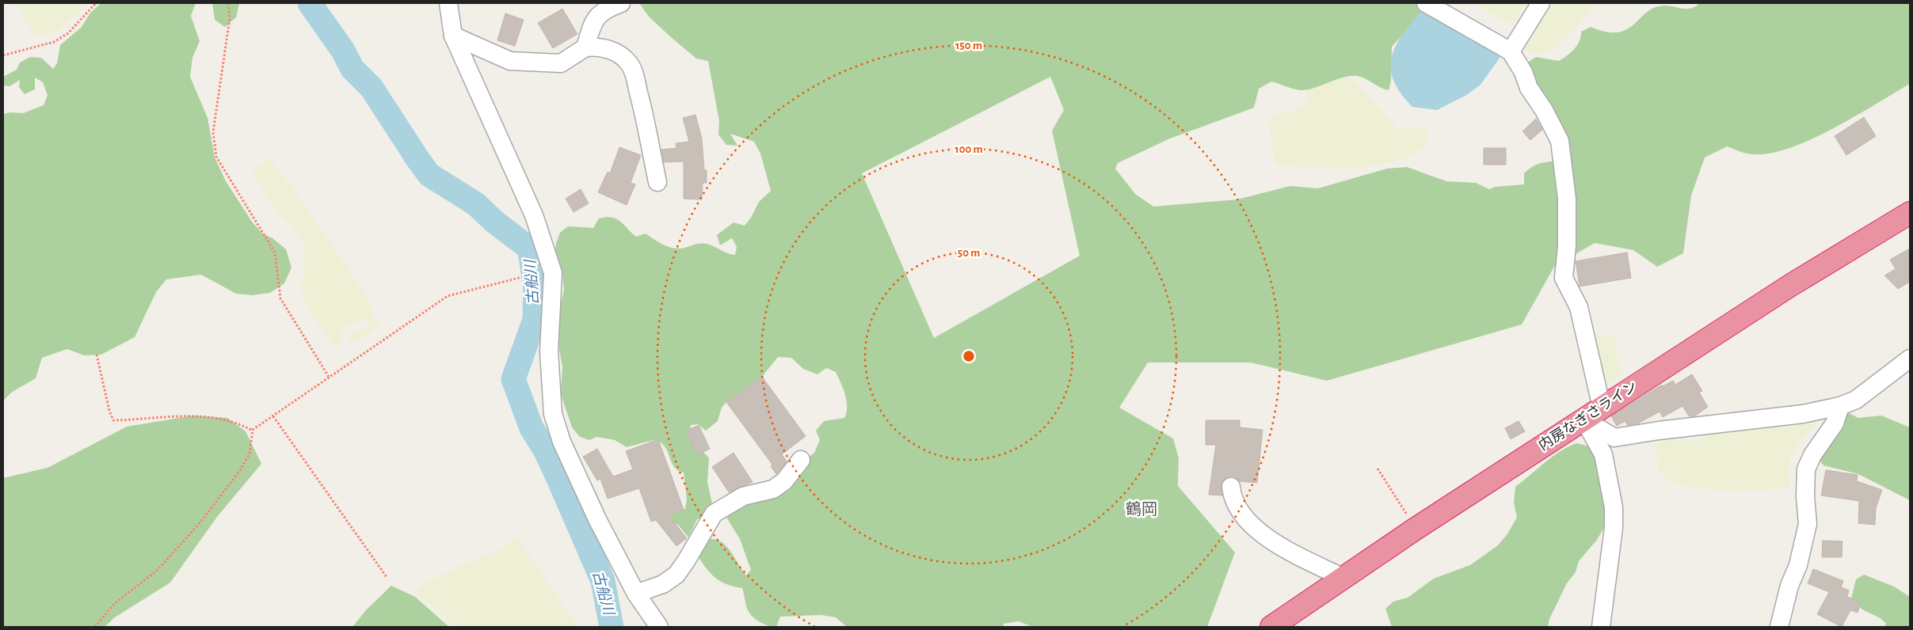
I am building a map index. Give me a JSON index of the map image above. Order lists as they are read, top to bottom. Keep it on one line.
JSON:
{"streets":{"highway":["内房なぎさライン"]},"districts":["鶴岡"],"water":["古船川"],"rings":["150 m","100 m","50 m"]}
